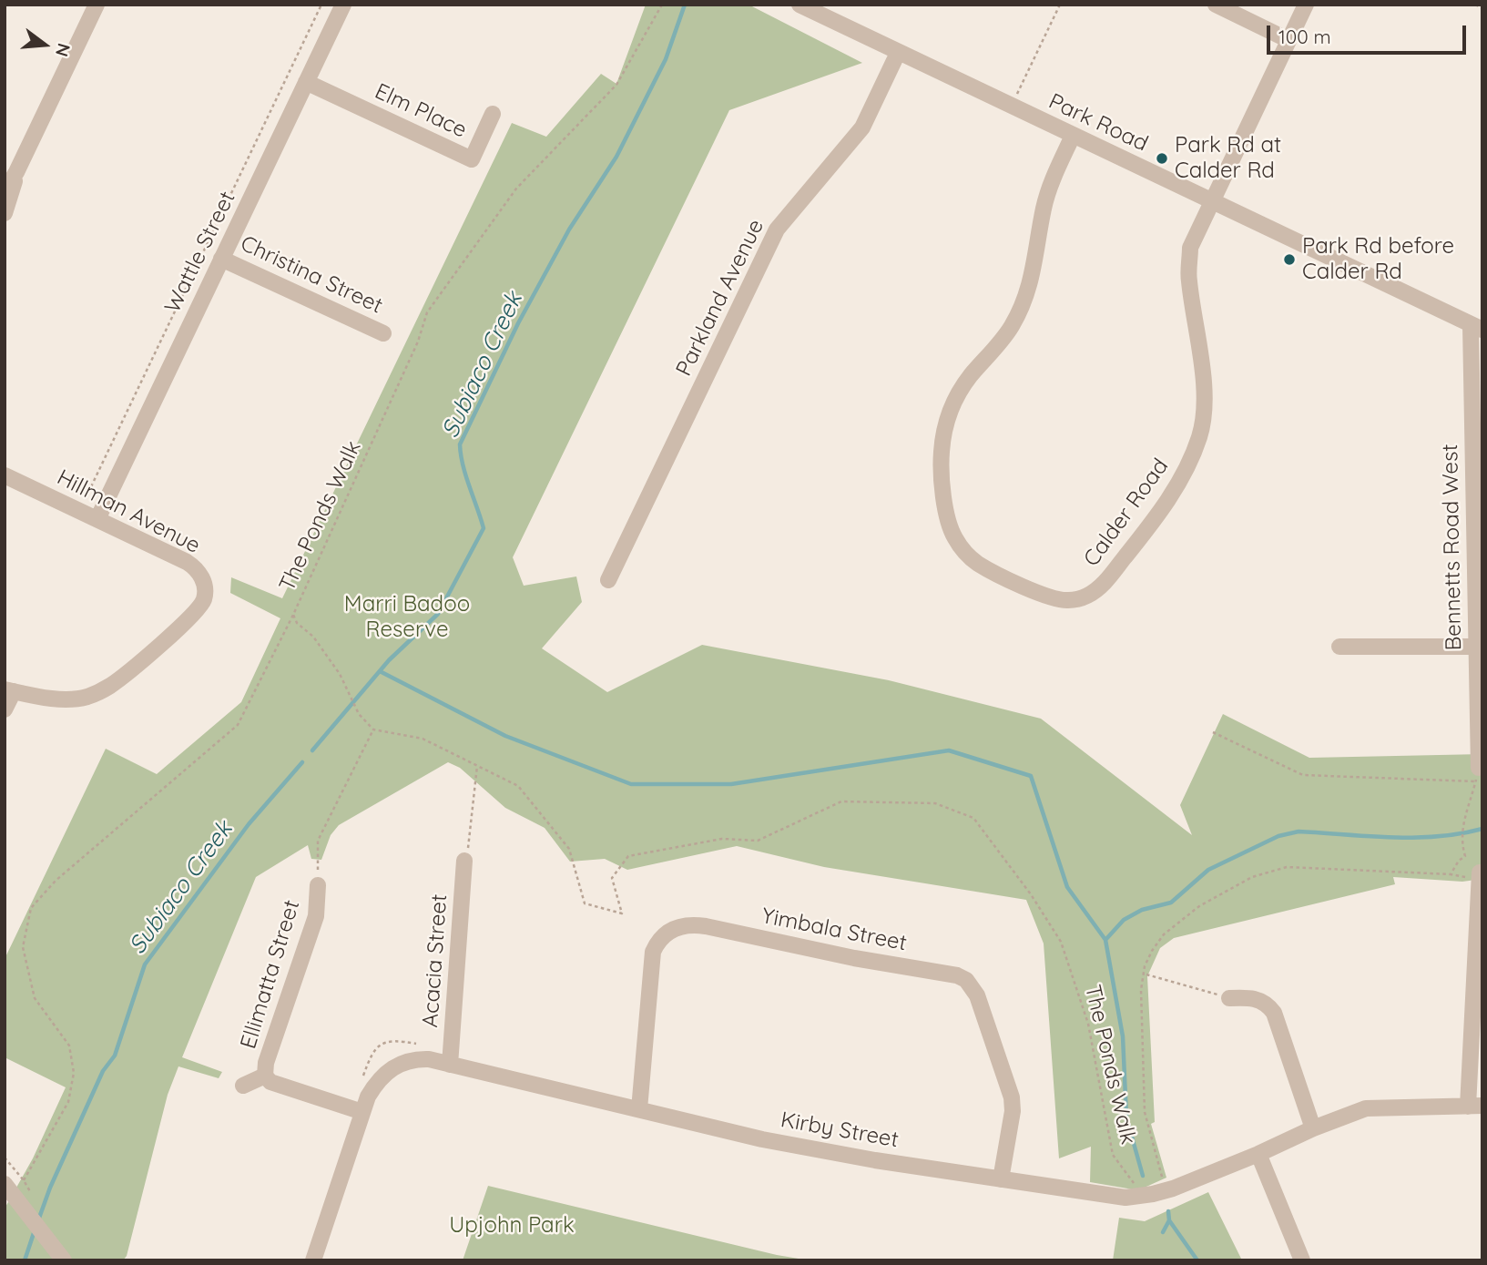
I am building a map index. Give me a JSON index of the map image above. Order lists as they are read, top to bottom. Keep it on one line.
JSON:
{"streets":{"street":["Elm Place","Park Road","Wattle Street","Christina Street","Parkland Avenue","Hillman Avenue","Calder Road","Bennetts Road West","Yimbala Street","Acacia Street","Ellimatta Street","Kirby Street"],"path":["The Ponds Walk"]},"crossings":[["Elm Place","Wattle Street"],["Park Road","Parkland Avenue"],["Park Road","Calder Road"],["Park Road","Bennetts Road West"],["Wattle Street","Christina Street"],["Wattle Street","Hillman Avenue"],["Yimbala Street","Kirby Street"],["Acacia Street","Kirby Street"],["Ellimatta Street","Kirby Street"]],"water":["Subiaco Creek"],"parks":["Marri Badoo Reserve","Upjohn Park"],"places":["Park Rd at Calder Rd","Park Rd before Calder Rd"],"scale_bar":"100 m","north":"right"}
